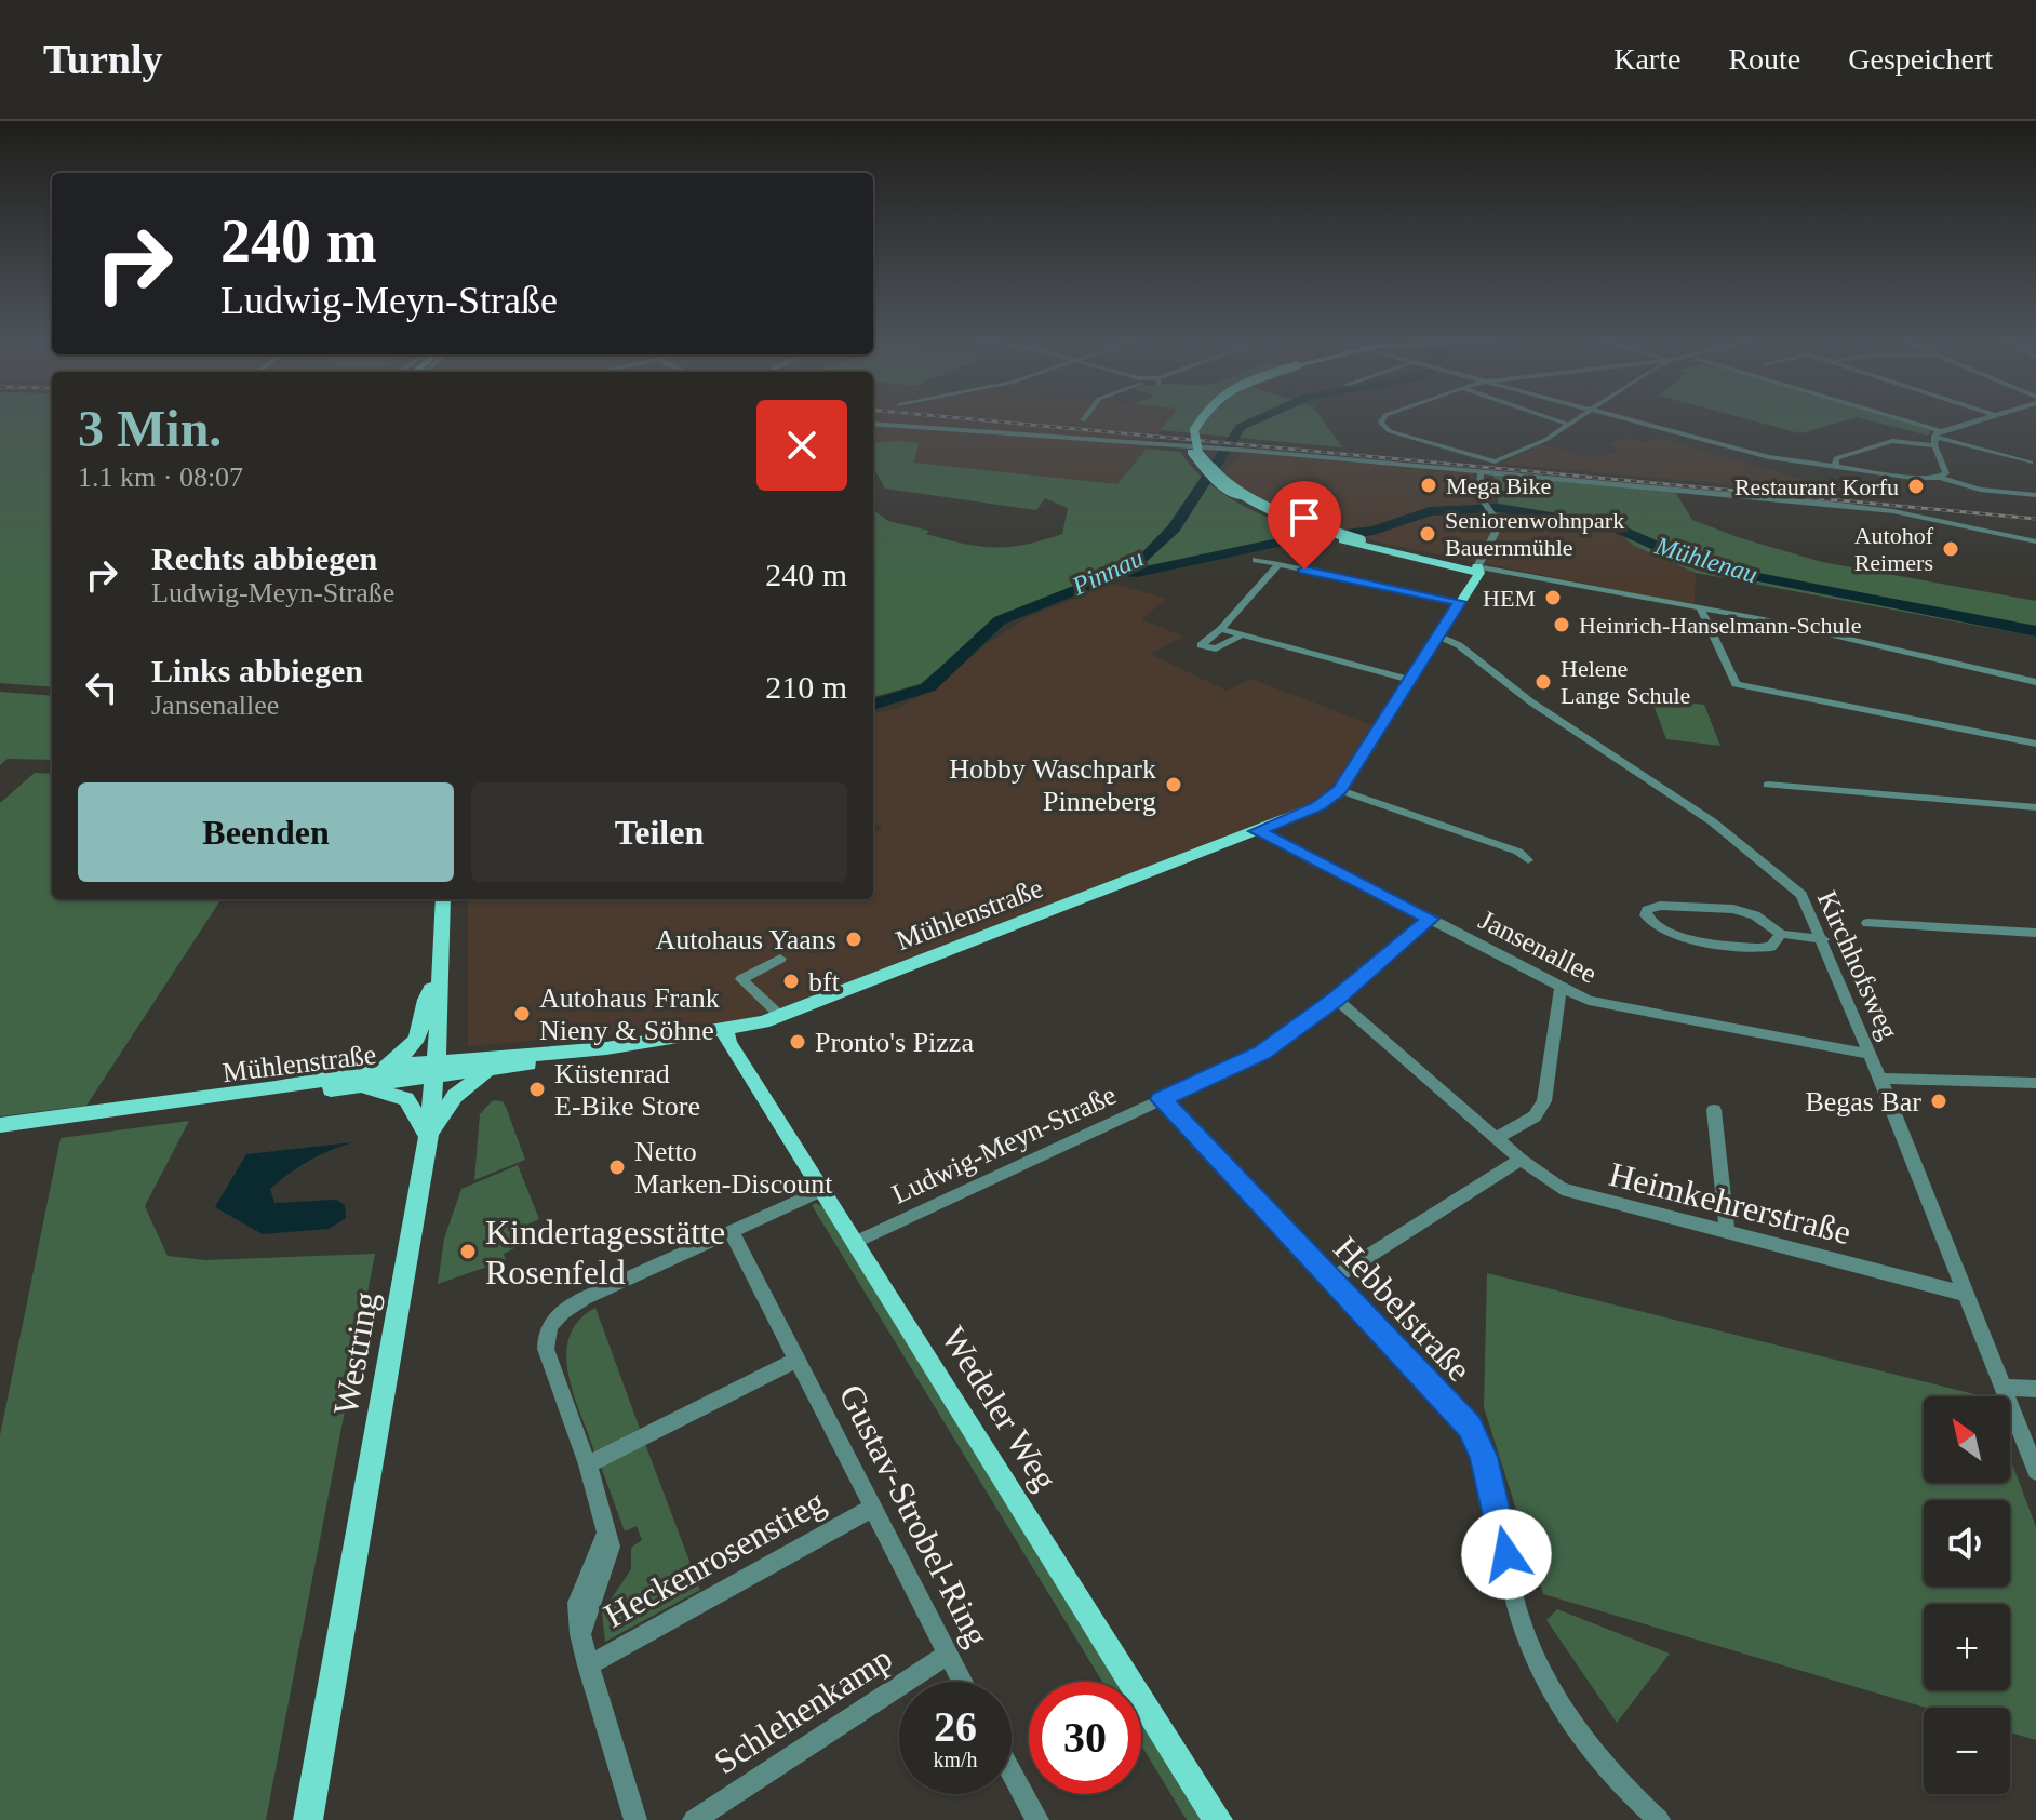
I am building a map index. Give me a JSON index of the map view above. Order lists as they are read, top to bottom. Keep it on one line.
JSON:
{"streets":{"main road":["Mühlenstraße","Westring","Wedeler Weg"],"street":["Jansenallee","Kirchhofsweg","Ludwig-Meyn-Straße","Heimkehrerstraße","Hebbelstraße","Gustav-Strobel-Ring","Heckenrosenstieg","Schlehenkamp"]},"crossings":[["Mühlenstraße","Jansenallee"],["Mühlenstraße","Kirchhofsweg"],["Mühlenstraße","Westring"],["Mühlenstraße","Wedeler Weg"],["Jansenallee","Kirchhofsweg"],["Jansenallee","Ludwig-Meyn-Straße"],["Kirchhofsweg","Heimkehrerstraße"],["Ludwig-Meyn-Straße","Heimkehrerstraße"],["Ludwig-Meyn-Straße","Hebbelstraße"],["Ludwig-Meyn-Straße","Wedeler Weg"],["Gustav-Strobel-Ring","Heckenrosenstieg"],["Gustav-Strobel-Ring","Schlehenkamp"]],"water":["Mühlenau","Pinnau"],"places":["Mega Bike","Restaurant Korfu","Seniorenwohnpark Bauernmühle","Autohof Reimers","HEM","Heinrich-Hanselmann-Schule","Helene Lange Schule","Hobby Waschpark Pinneberg","Autohaus Yaans","bft","Autohaus Frank Nieny & Söhne","Pronto's Pizza","Küstenrad E-Bike Store","Begas Bar","Netto Marken-Discount","Kindertagesstätte Rosenfeld"],"north":"top left","page":{"header":"Turnly","nav":["Karte","Route","Gespeichert"],"turn":["240 m","Ludwig-Meyn-Straße"],"heading":["3 Min.","1.1 km · 08:07"],"list":[{"name":"Rechts abbiegen","note":"Ludwig-Meyn-Straße","value":"240 m"},{"name":"Links abbiegen","note":"Jansenallee","value":"210 m"}],"buttons":["Beenden","Teilen"],"map_buttons":["+","−"],"speed":"26 km/h","limit":"30"}}
